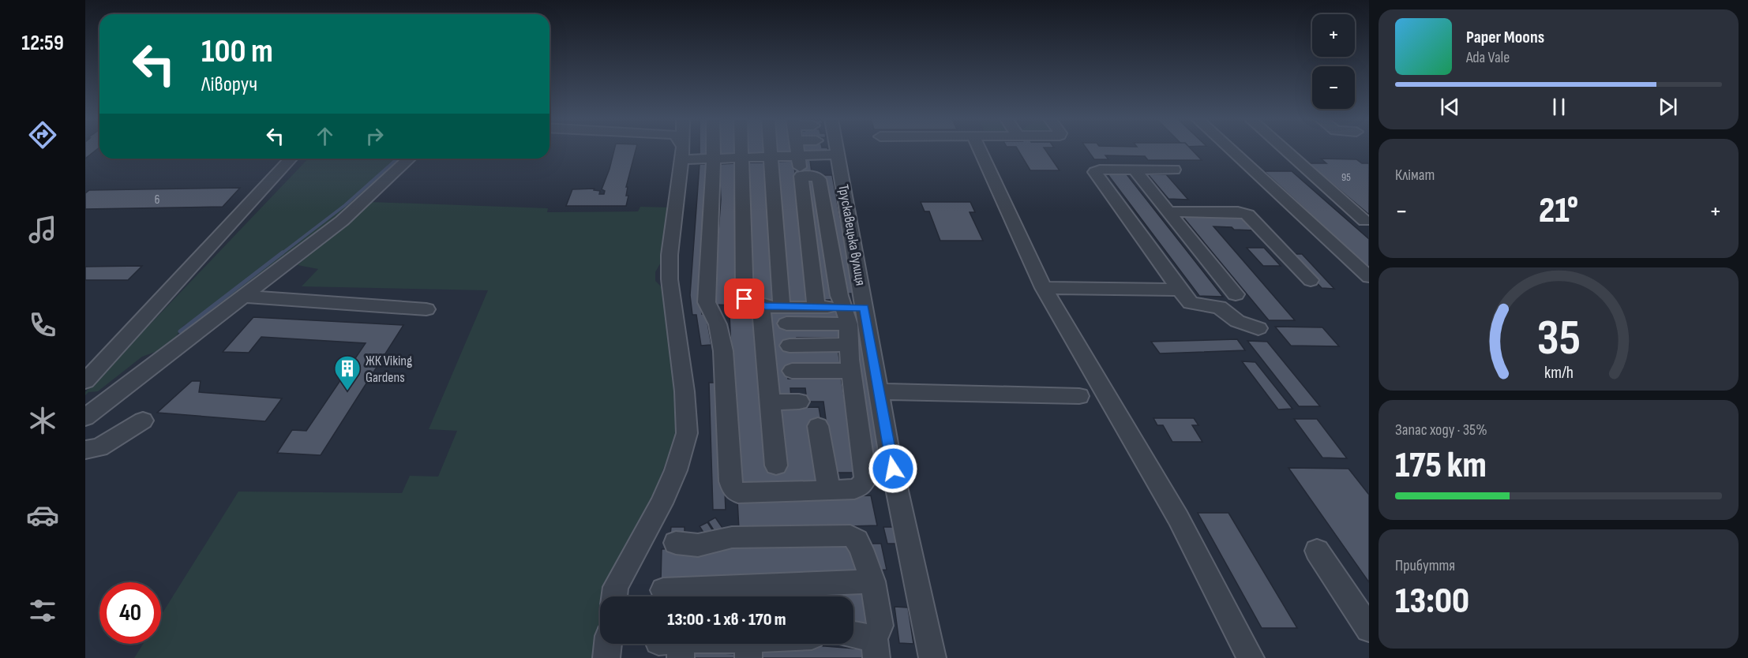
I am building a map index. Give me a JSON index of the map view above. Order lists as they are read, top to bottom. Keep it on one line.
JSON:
{"streets":{"street":["Трускавецька вулиця"]},"places":{"building":["ЖК Viking Gardens"]},"house_numbers":["95","6"],"page":{"tabs":"12:59","map_buttons":["+","−"],"turn":["100 m","Ліворуч"],"song":["Paper Moons","Ada Vale"],"tile":["Клімат",["Запас ходу · 35%","175 km"],["Прибуття","13:00"]],"heat":["−","21°","+"],"limit":"40","trip":"13:00 · 1 хв · 170 m","gauge":["35","km/h"]}}
